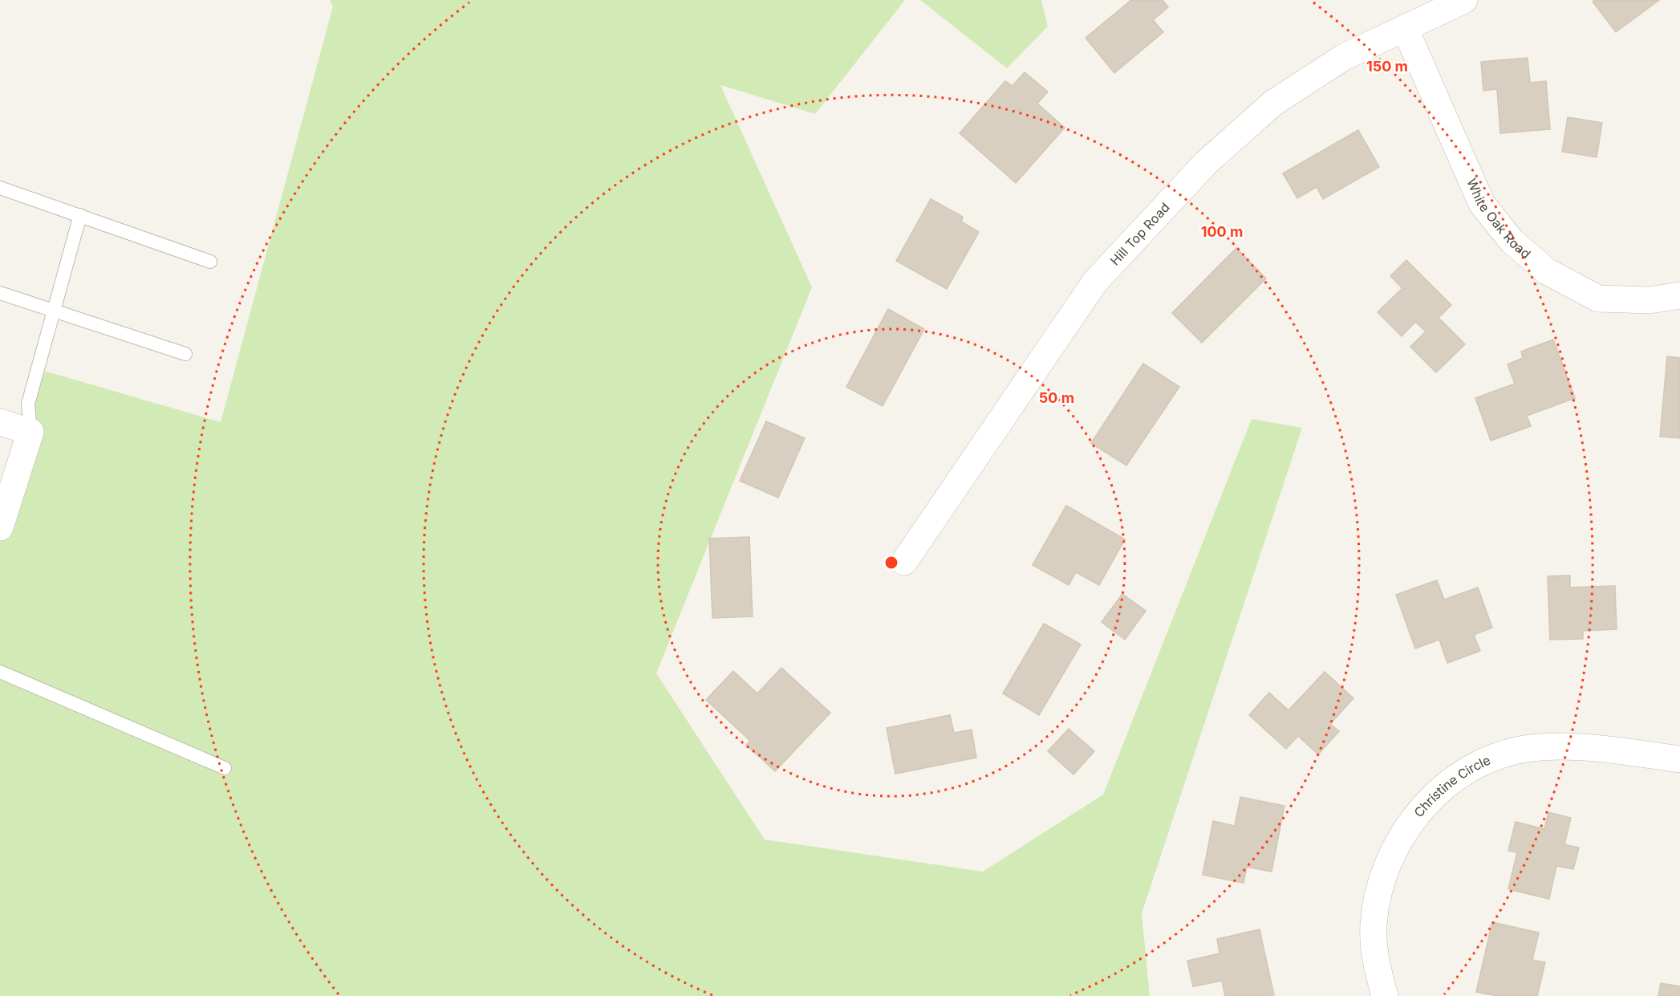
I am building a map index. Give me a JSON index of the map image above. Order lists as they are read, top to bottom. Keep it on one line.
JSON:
{"streets":{"street":["White Oak Road","Hill Top Road","Christine Circle"]},"crossings":[["White Oak Road","Hill Top Road"]],"rings":["150 m","100 m","50 m"]}
